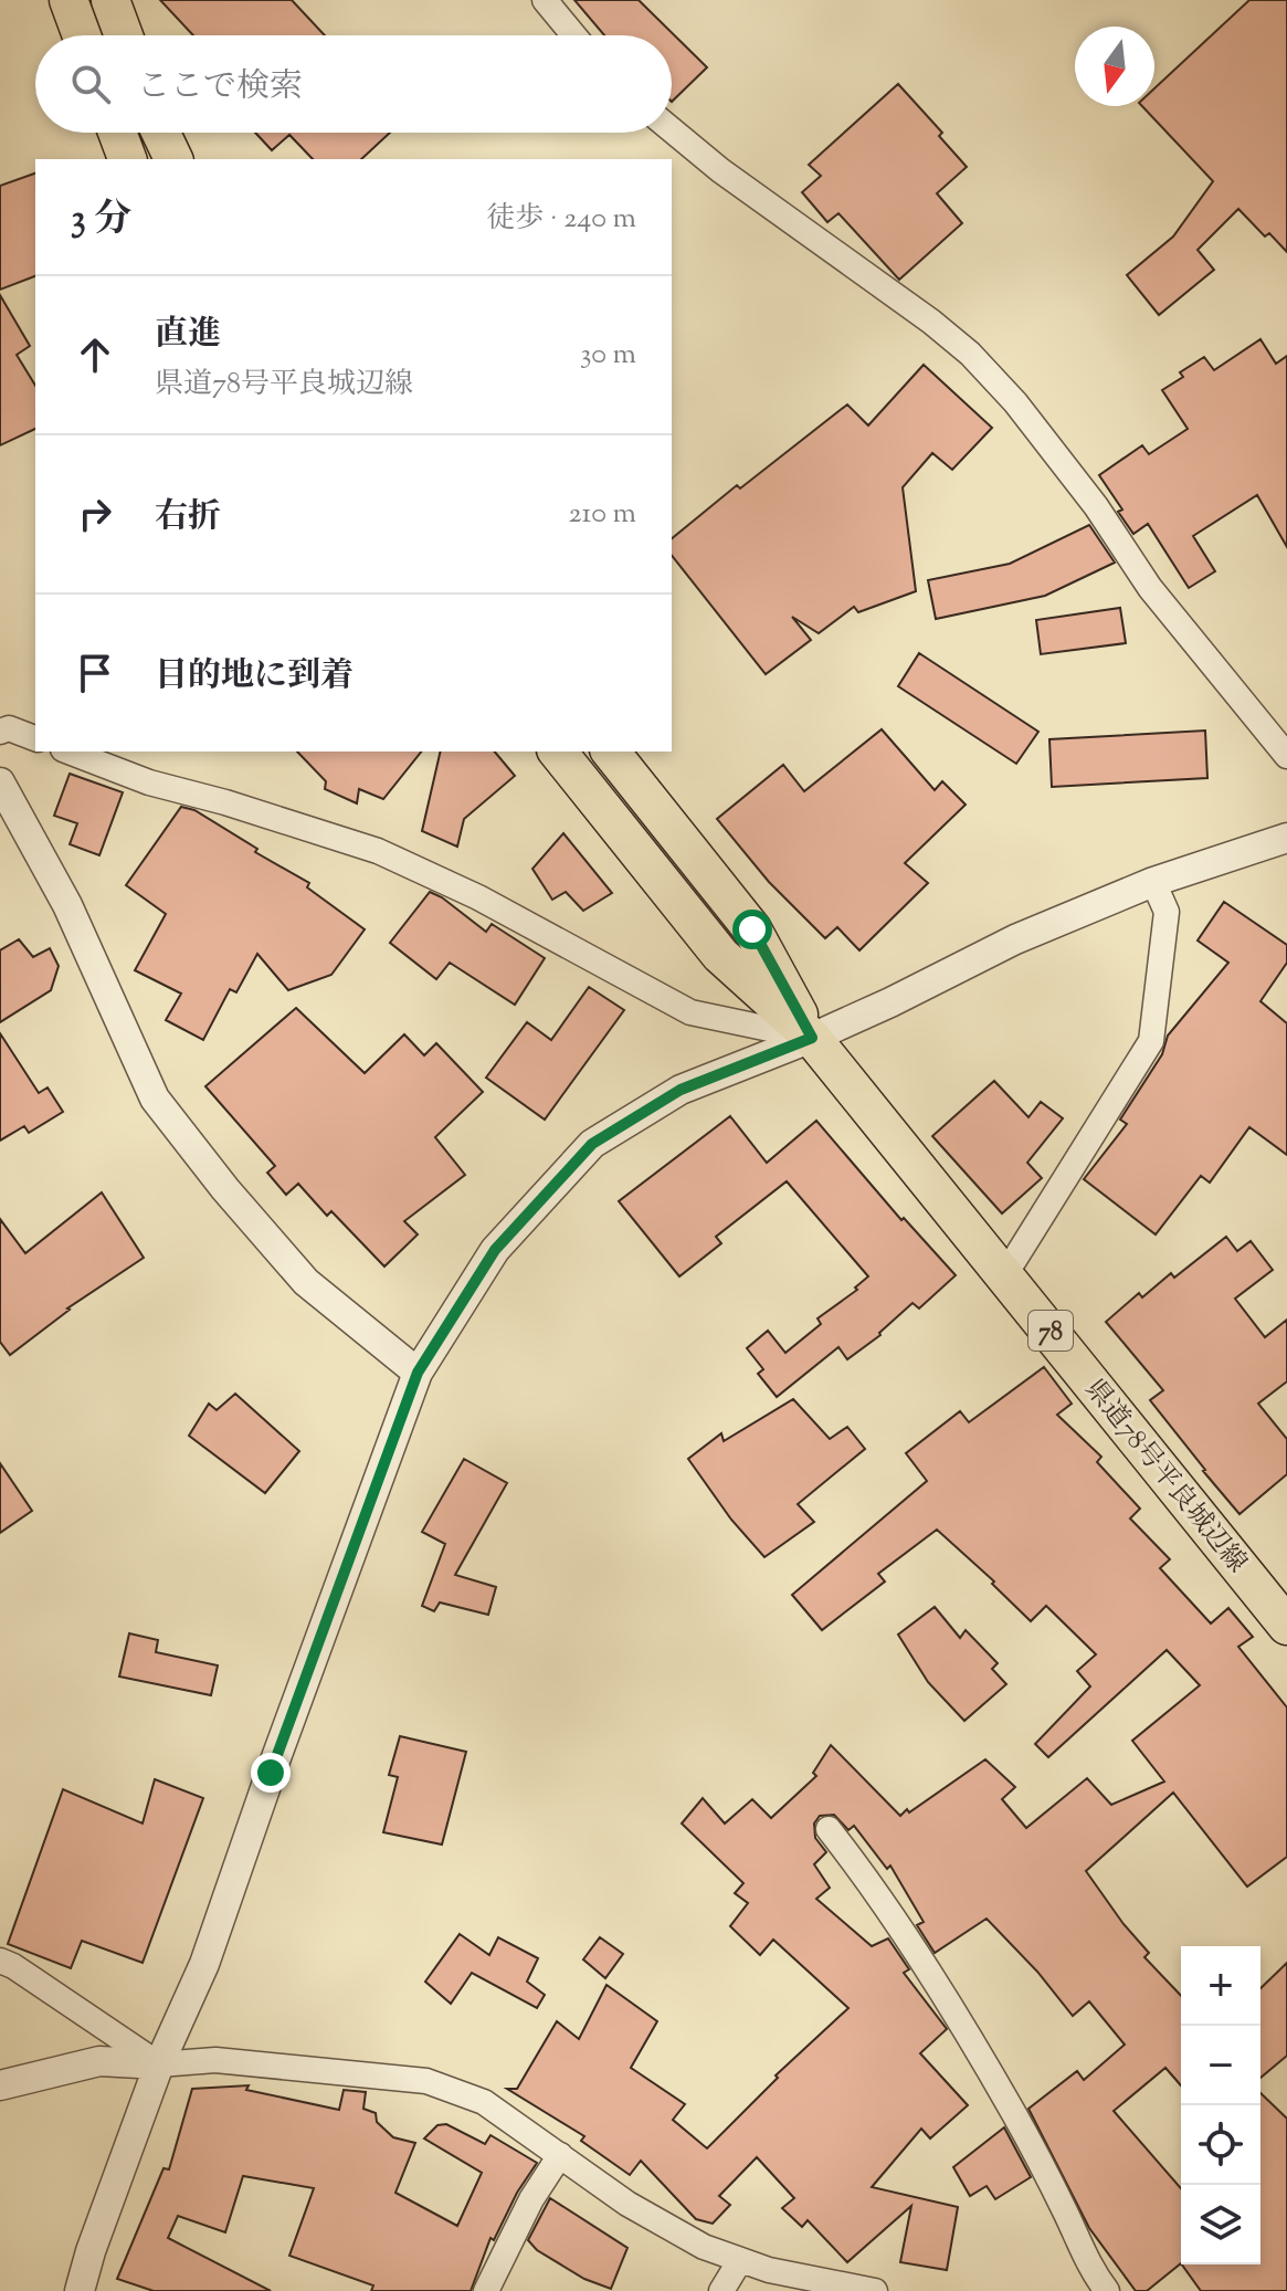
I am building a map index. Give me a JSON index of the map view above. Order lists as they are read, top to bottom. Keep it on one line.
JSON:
{"streets":{"main road":["78","県道78号平良城辺線"]},"north":"bottom","page":{"search":"ここで検索","heading":["3 分","徒歩 · 240 m"],"list":[["直進","県道78号平良城辺線","30 m"],["右折","210 m"],"目的地に到着"],"map_buttons":["+","−"]}}
